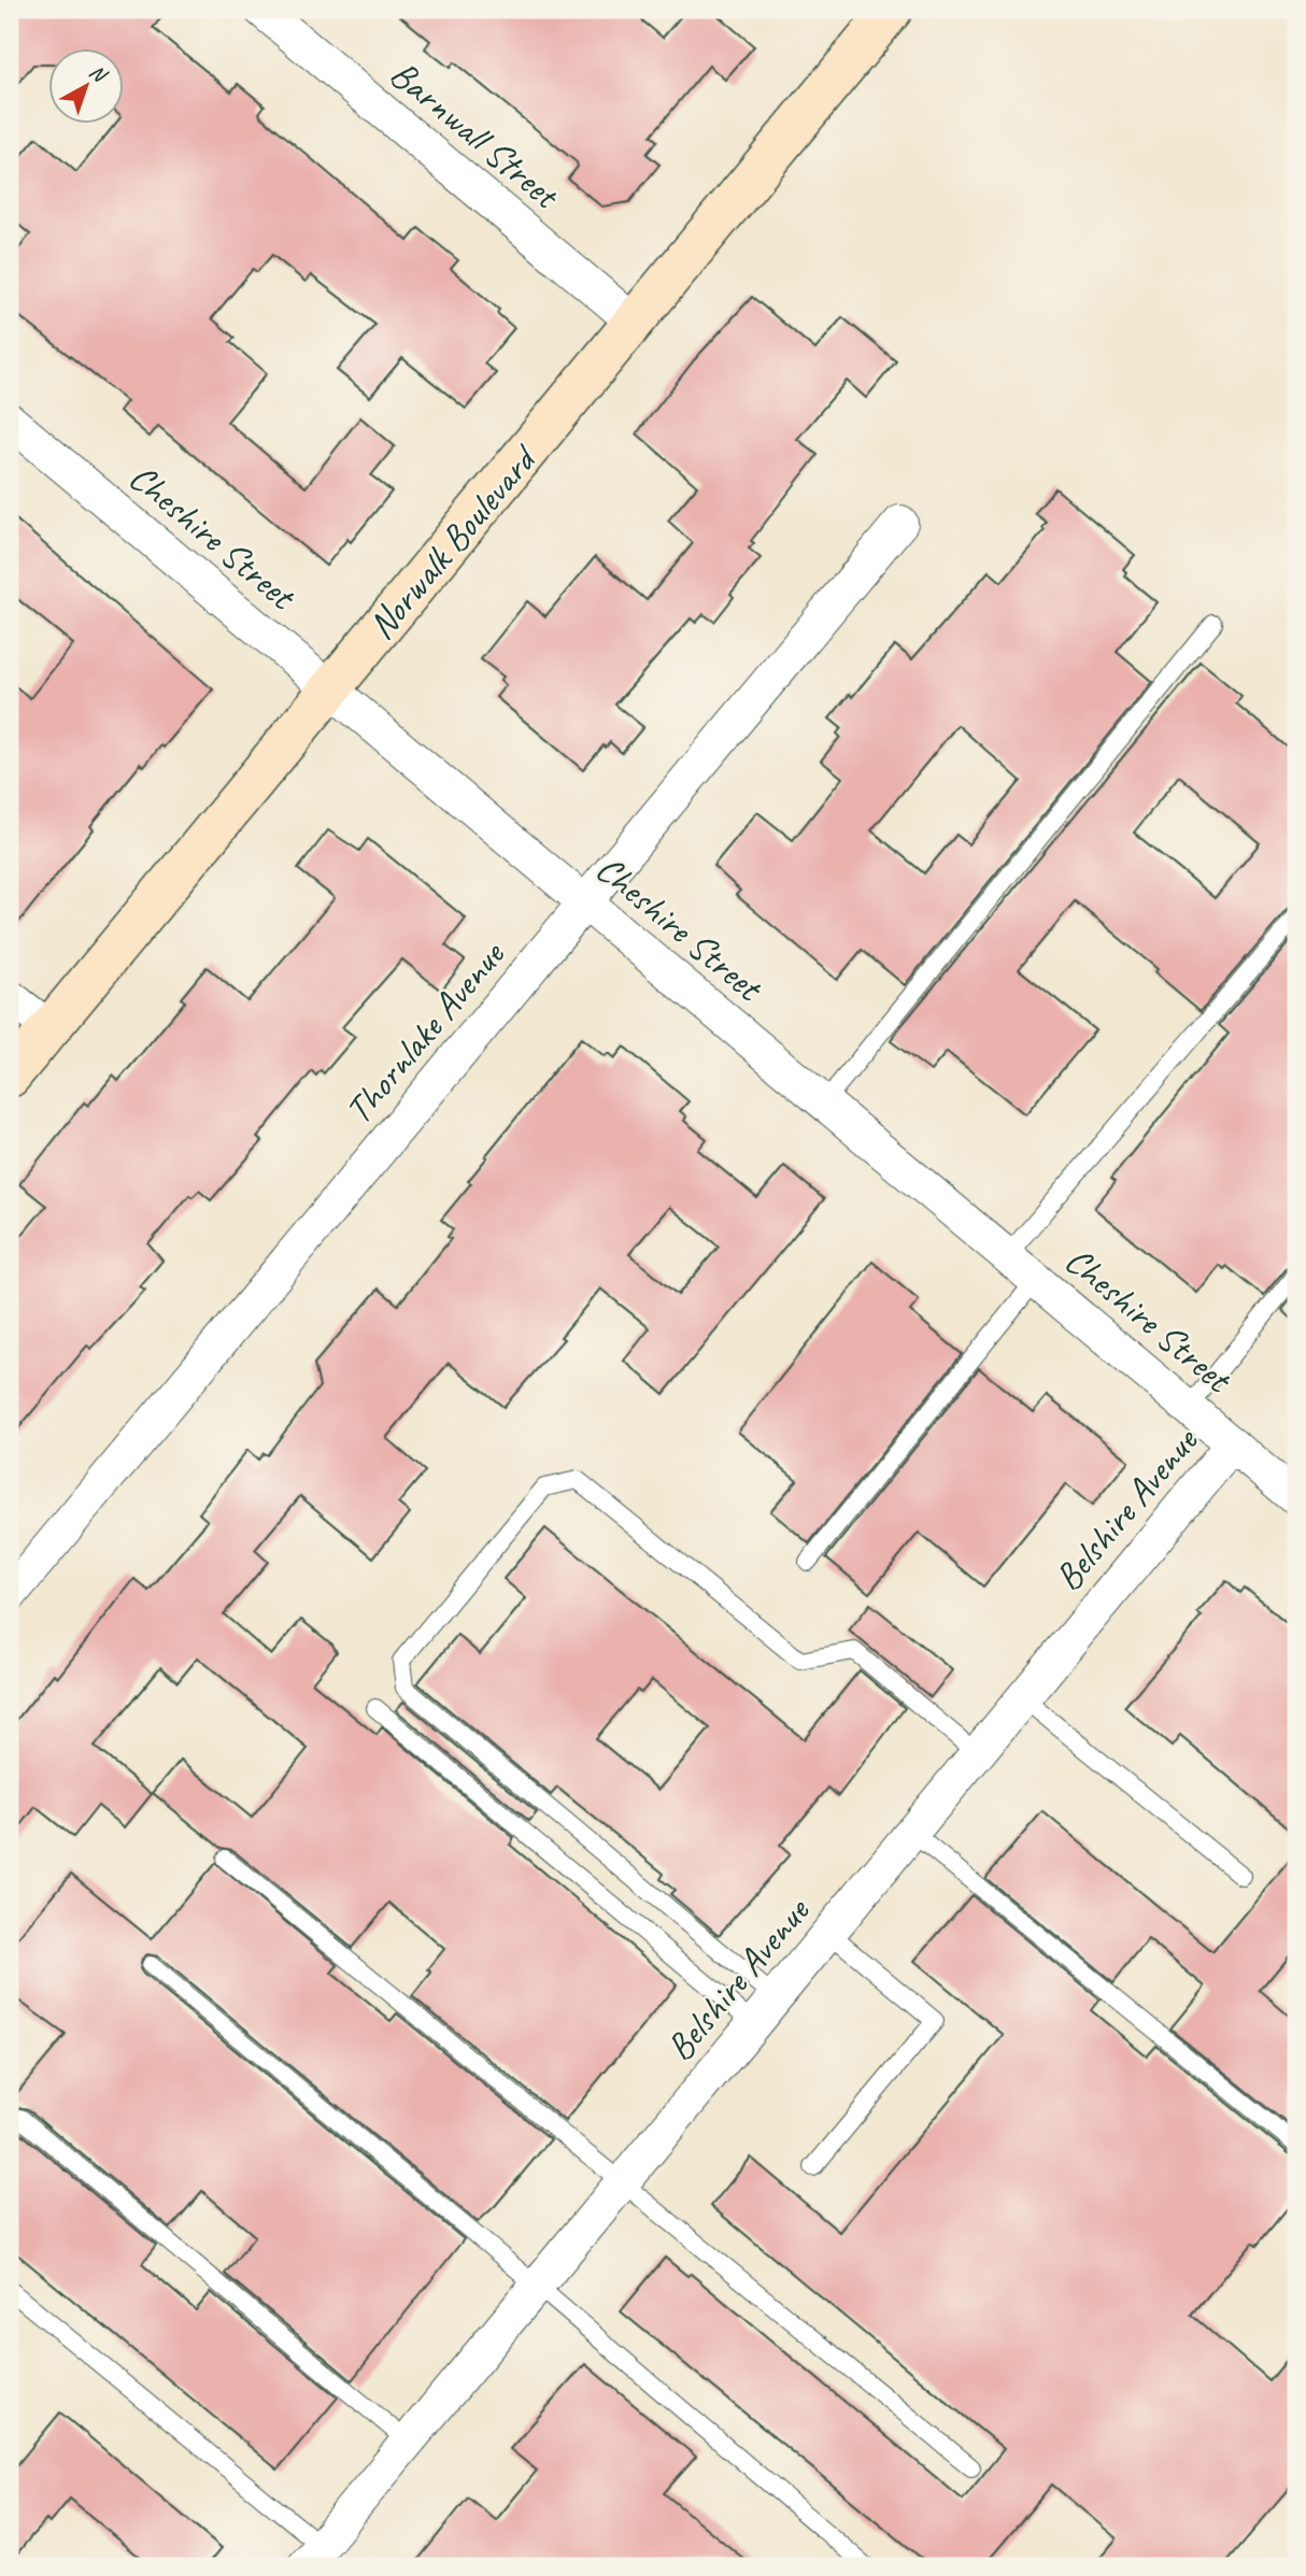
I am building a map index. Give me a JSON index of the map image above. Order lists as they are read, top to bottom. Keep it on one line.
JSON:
{"streets":{"street":["Barnwall Street","Cheshire Street","Norwalk Boulevard","Thornlake Avenue","Belshire Avenue"]},"crossings":[["Barnwall Street","Norwalk Boulevard"],["Cheshire Street","Norwalk Boulevard"],["Cheshire Street","Thornlake Avenue"],["Cheshire Street","Belshire Avenue"]],"north":"top right"}
